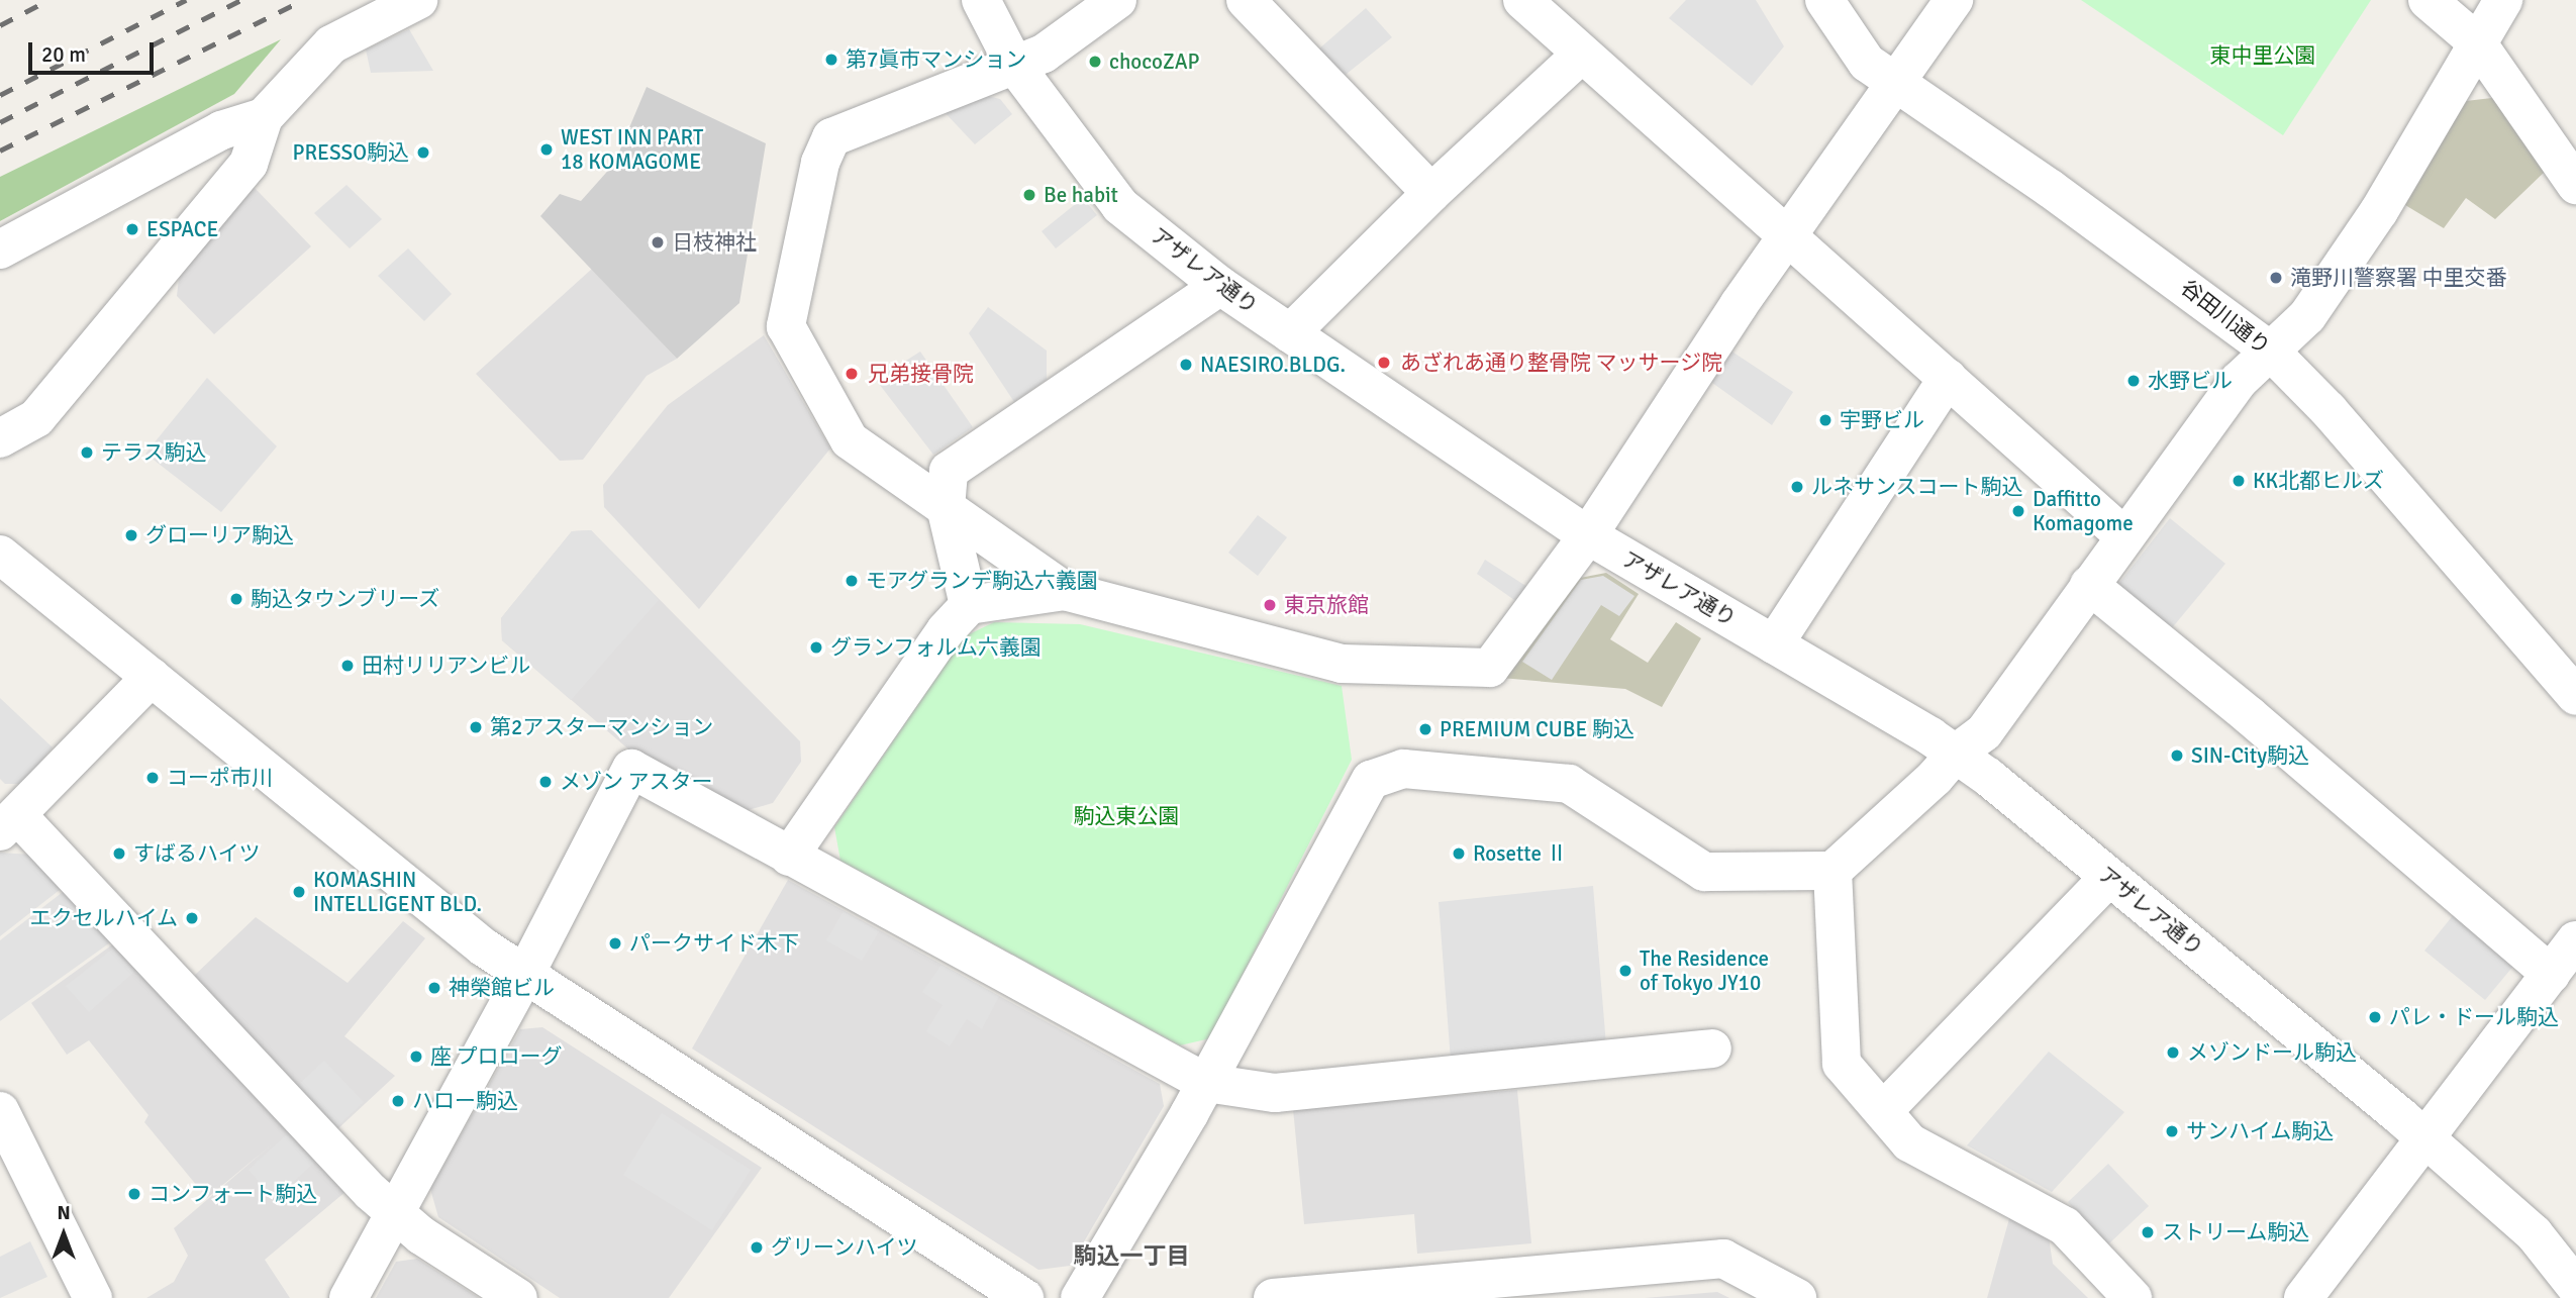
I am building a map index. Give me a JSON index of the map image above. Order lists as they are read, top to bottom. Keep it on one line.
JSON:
{"streets":{"street":["アザレア通り","谷田川通り"]},"districts":["駒込一丁目"],"parks":["東中里公園","駒込東公園"],"places":["第7眞市マンション","chocoZAP","WEST INN PART 18 KOMAGOME","PRESSO駒込","Be habit","ESPACE","日枝神社","滝野川警察署 中里交番","あざれあ通り整骨院 マッサージ院","NAESIRO.BLDG.","兄弟接骨院","水野ビル","宇野ビル","テラス駒込","KK北都ヒルズ","ルネサンスコート駒込","Daffitto Komagome","グローリア駒込","モアグランデ駒込六義園","駒込タウンブリーズ","東京旅館","グランフォルム六義園","田村リリアンビル","第2アスターマンション","PREMIUM CUBE 駒込","SIN-City駒込","コーポ市川","メゾン アスター","すばるハイツ","Rosette Ⅱ","KOMASHIN INTELLIGENT BLD.","エクセルハイム","パークサイド木下","The Residence of Tokyo JY10","神榮館ビル","パレ・ドール駒込","メゾンドール駒込","座 プロローグ","ハロー駒込","サンハイム駒込","コンフォート駒込","ストリーム駒込","グリーンハイツ"],"scale_bar":"20 m","north":"top"}
